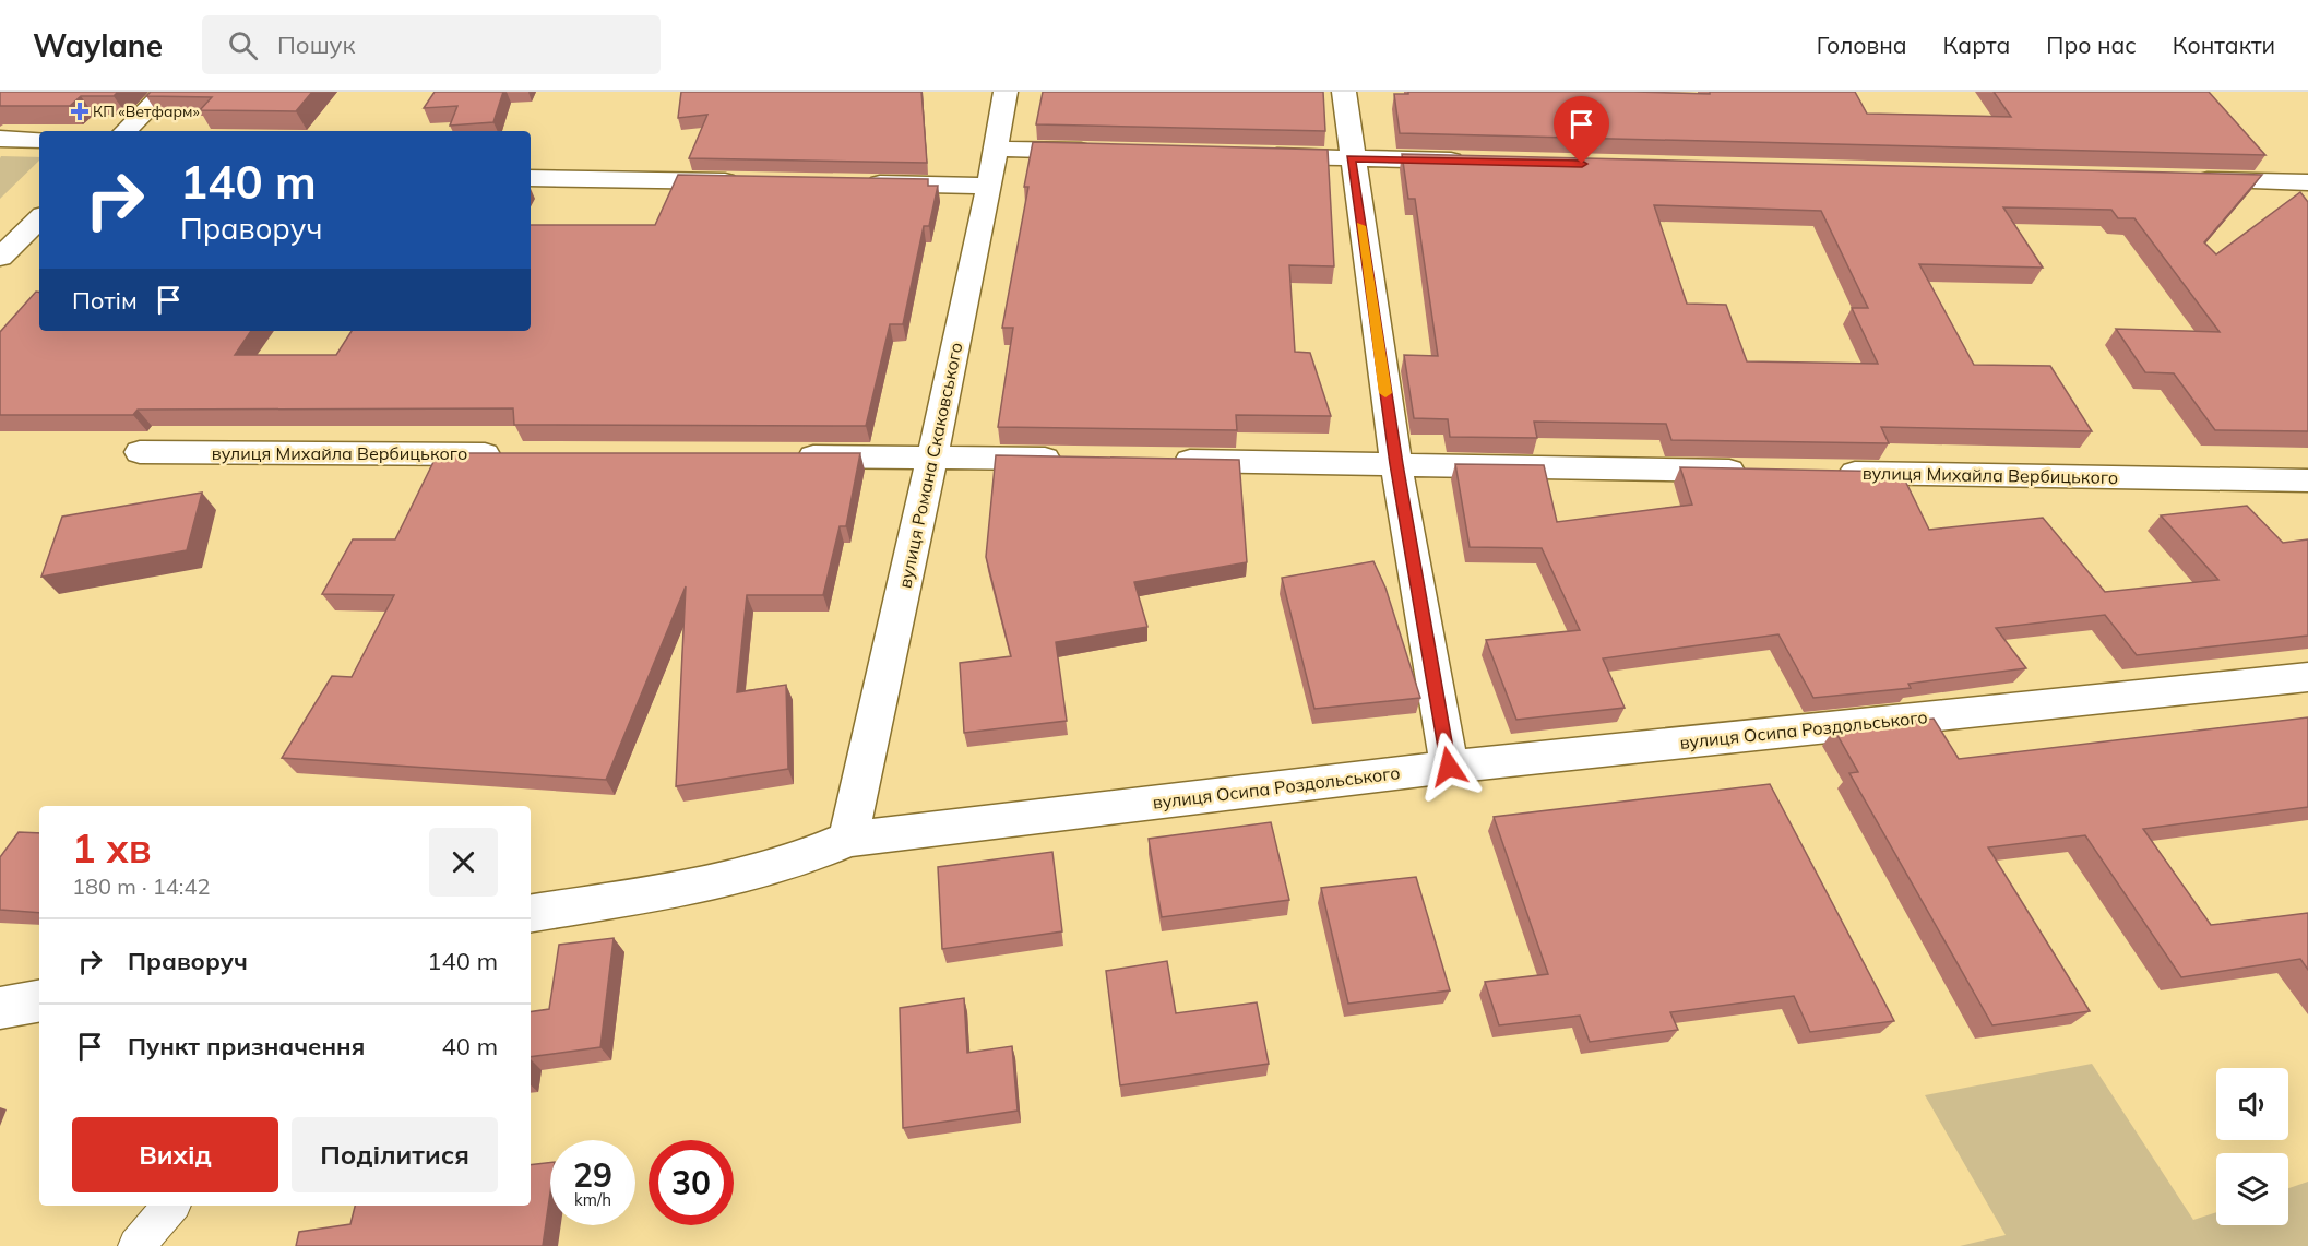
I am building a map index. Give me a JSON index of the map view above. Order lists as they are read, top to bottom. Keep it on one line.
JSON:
{"streets":{"street":["вулиця Михайла Вербицького","вулиця Романа Скаковського","вулиця Осипа Роздольського"]},"crossings":[["вулиця Романа Скаковського","вулиця Осипа Роздольського"]],"places":{"health":["КП «Ветфарм»"]},"page":{"header":"Waylane","search":"Пошук","nav":["Головна","Карта","Про нас","Контакти"],"turn":["140 m","Праворуч"],"then":"Потім","heading":["1 хв","180 m · 14:42"],"list":[{"name":"Праворуч","value":"140 m"},{"name":"Пункт призначення","value":"40 m"}],"buttons":["Вихід","Поділитися"],"speed":"29 km/h","limit":"30"}}
